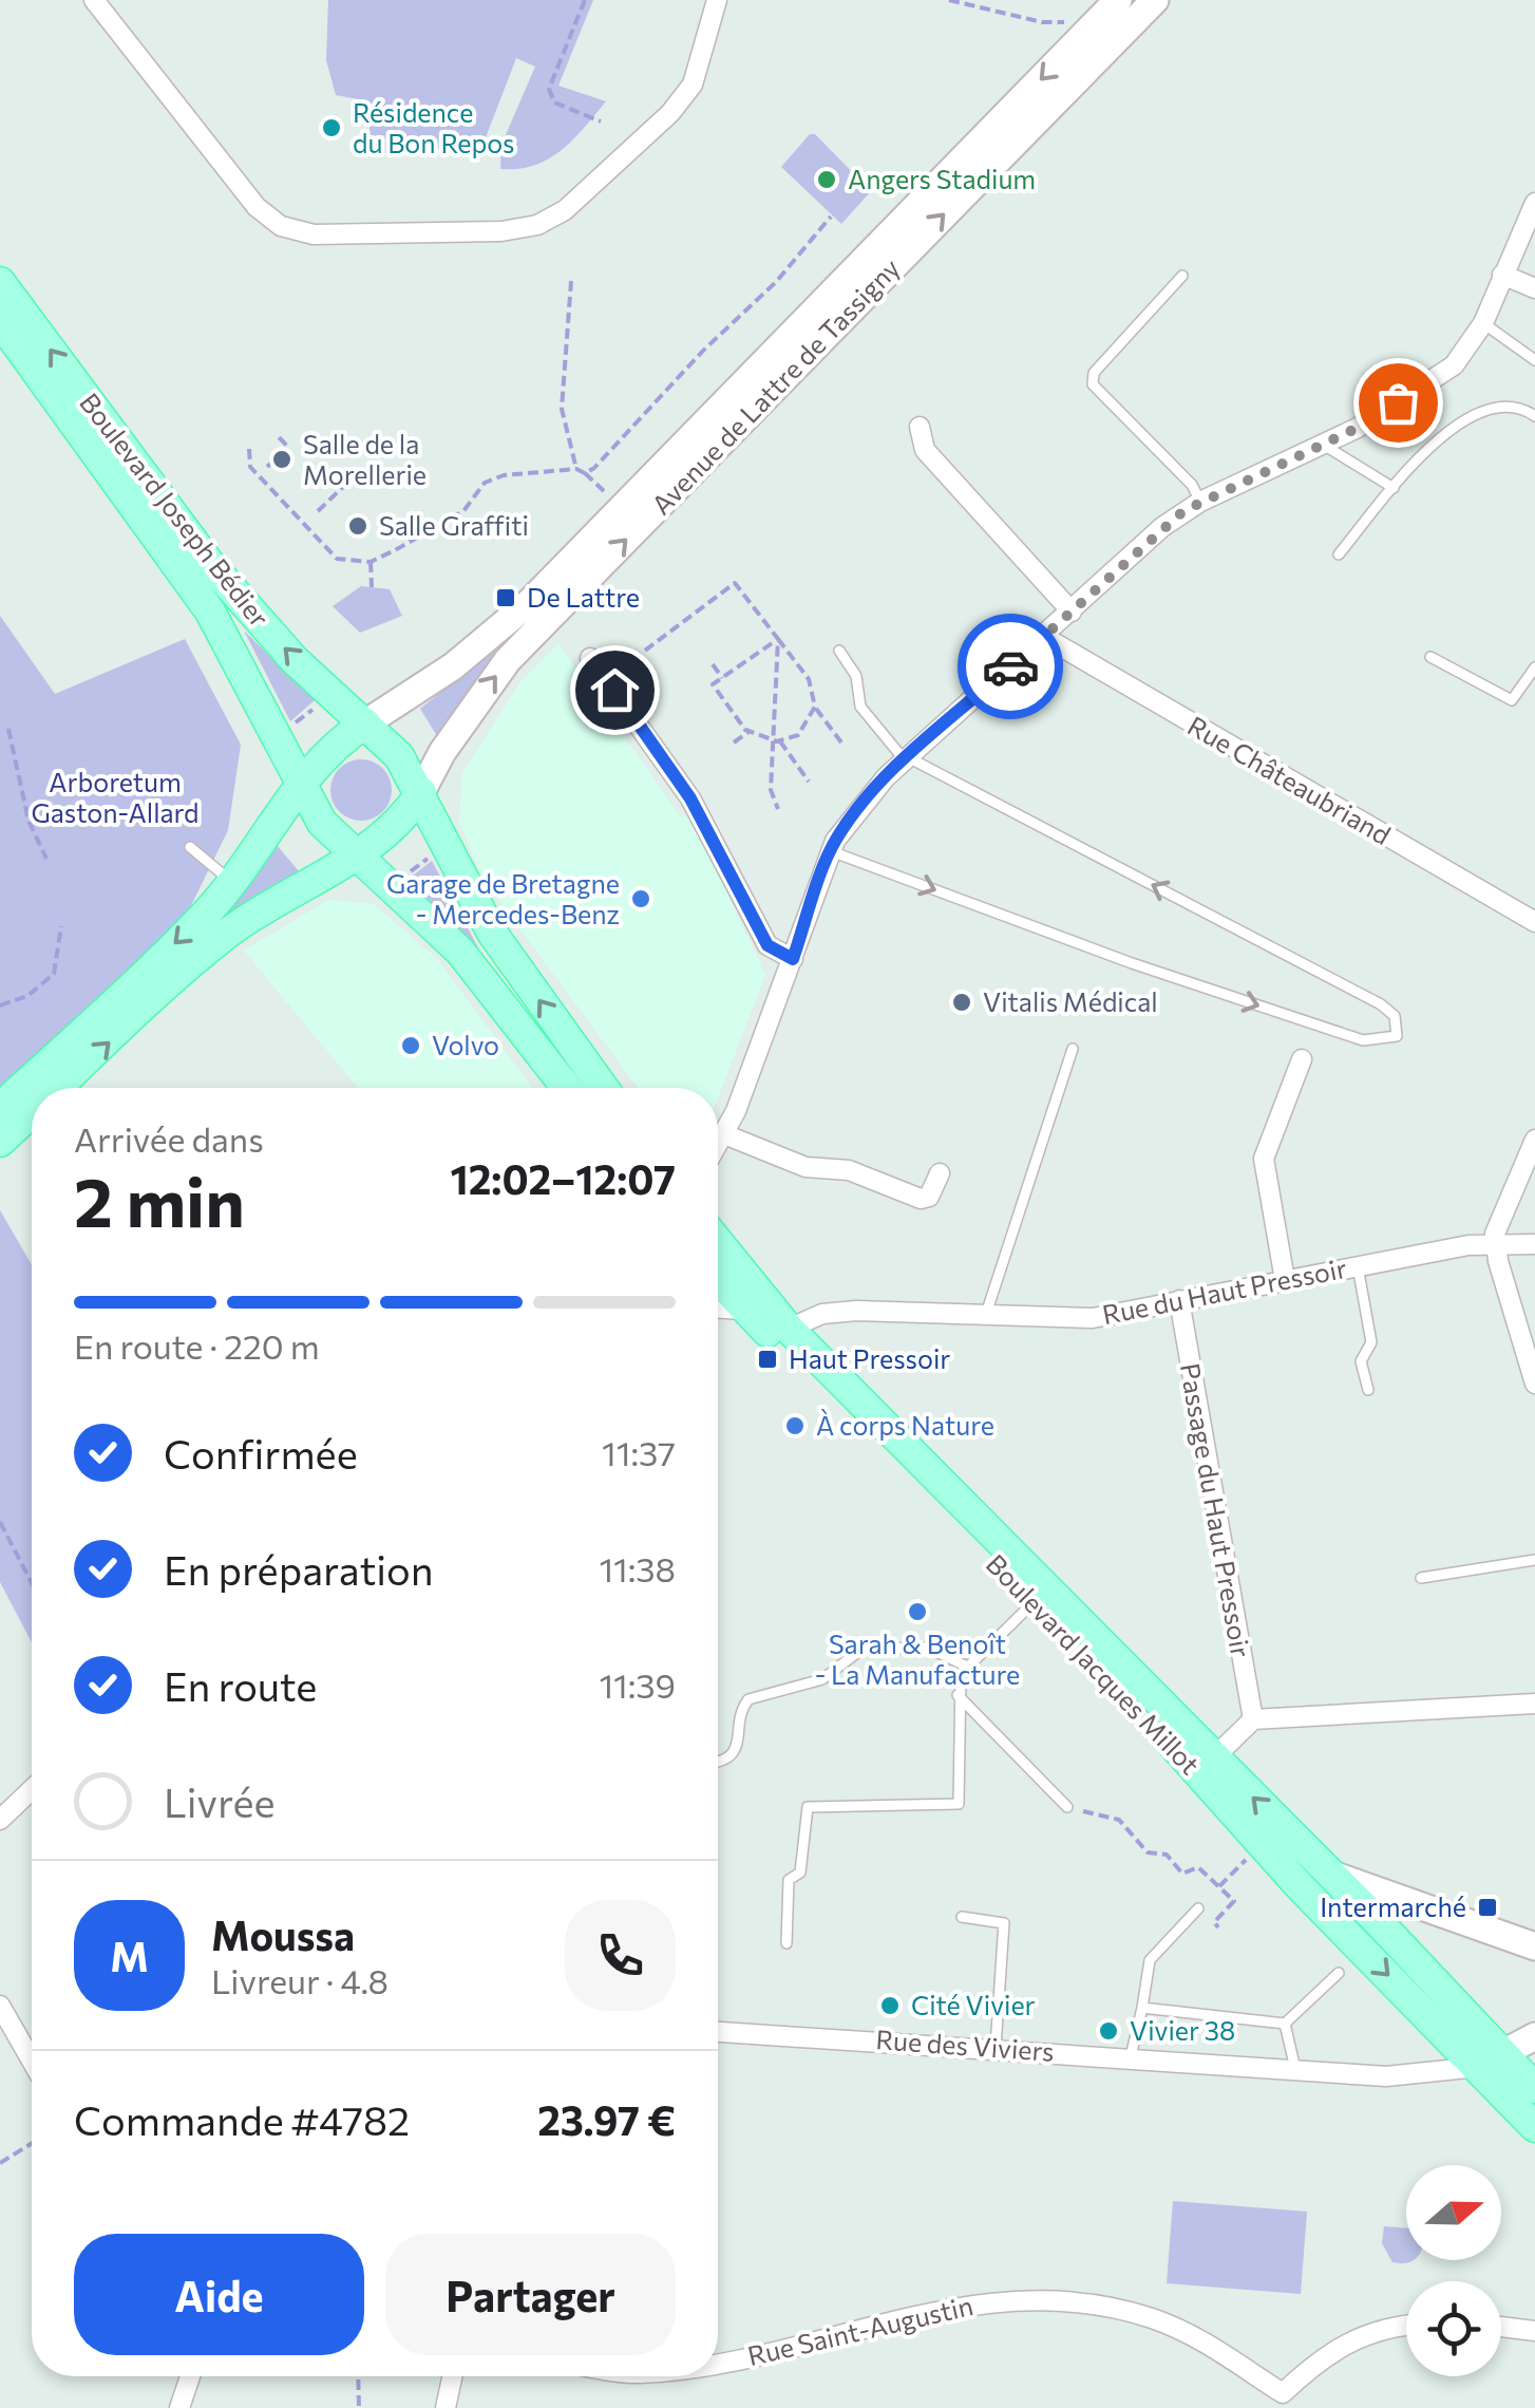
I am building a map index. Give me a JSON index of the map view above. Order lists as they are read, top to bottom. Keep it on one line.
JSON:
{"streets":{"main road":["Boulevard Joseph Bédier","Boulevard Jacques Millot"],"street":["Avenue de Lattre de Tassigny","Rue Châteaubriand","Rue du Haut Pressoir","Passage du Haut Pressoir","Rue des Viviers","Rue Saint-Augustin"]},"crossings":[["Avenue de Lattre de Tassigny","Boulevard Joseph Bédier"],["Rue du Haut Pressoir","Passage du Haut Pressoir"],["Rue du Haut Pressoir","Boulevard Jacques Millot"],["Boulevard Jacques Millot","Rue des Viviers"]],"parks":["Arboretum Gaston-Allard"],"places":{"other":["Résidence du Bon Repos","Angers Stadium","Salle de la Morellerie","Salle Graffiti","Garage de Bretagne - Mercedes-Benz","Vitalis Médical","Volvo","À corps Nature","Sarah & Benoît - La Manufacture","Cité Vivier","Vivier 38"],"transit":["De Lattre","Haut Pressoir","Intermarché"]},"north":"right","page":{"heading":["2 min","Arrivée dans","12:02–12:07"],"panel":["Moussa","Livreur · 4.8","Commande #4782","23.97 €"],"bar":"En route · 220 m","list":[["Confirmée","11:37"],["En préparation","11:38"],["En route","11:39"],"Livrée"],"round":"M","buttons":["Aide","Partager"]}}
